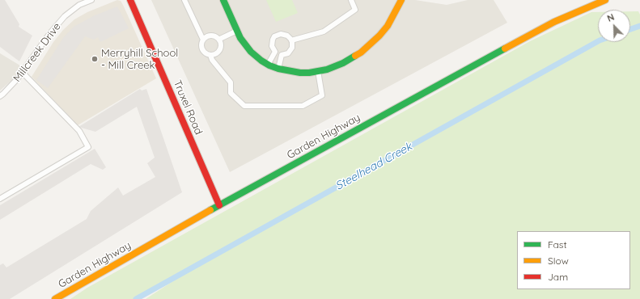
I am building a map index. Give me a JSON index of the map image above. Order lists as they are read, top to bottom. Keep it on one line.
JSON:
{"streets":{"main road":["Truxel Road","Garden Highway"],"street":["Millcreek Drive"]},"crossings":[["Truxel Road","Garden Highway"]],"water":["Steelhead Creek"],"places":["Merryhill School - Mill Creek"],"legend":["Fast","Slow","Jam"],"north":"top left"}
